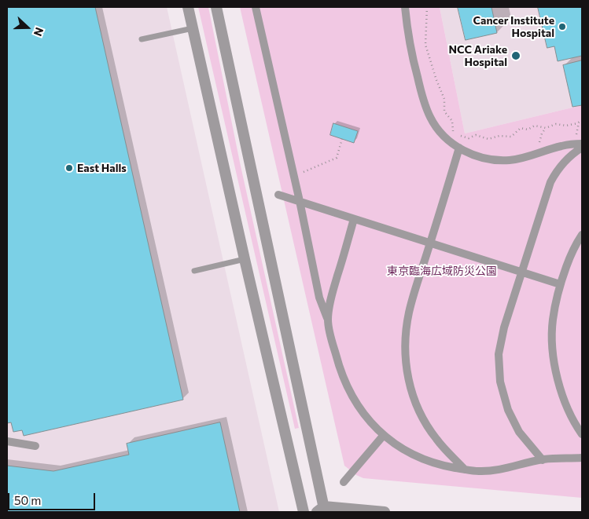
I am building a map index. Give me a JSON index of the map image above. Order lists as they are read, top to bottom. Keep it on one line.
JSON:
{"parks":["東京臨海広域防災公園"],"places":["Cancer Institute Hospital","NCC Ariake Hospital","East Halls"],"scale_bar":"50 m","north":"right"}
